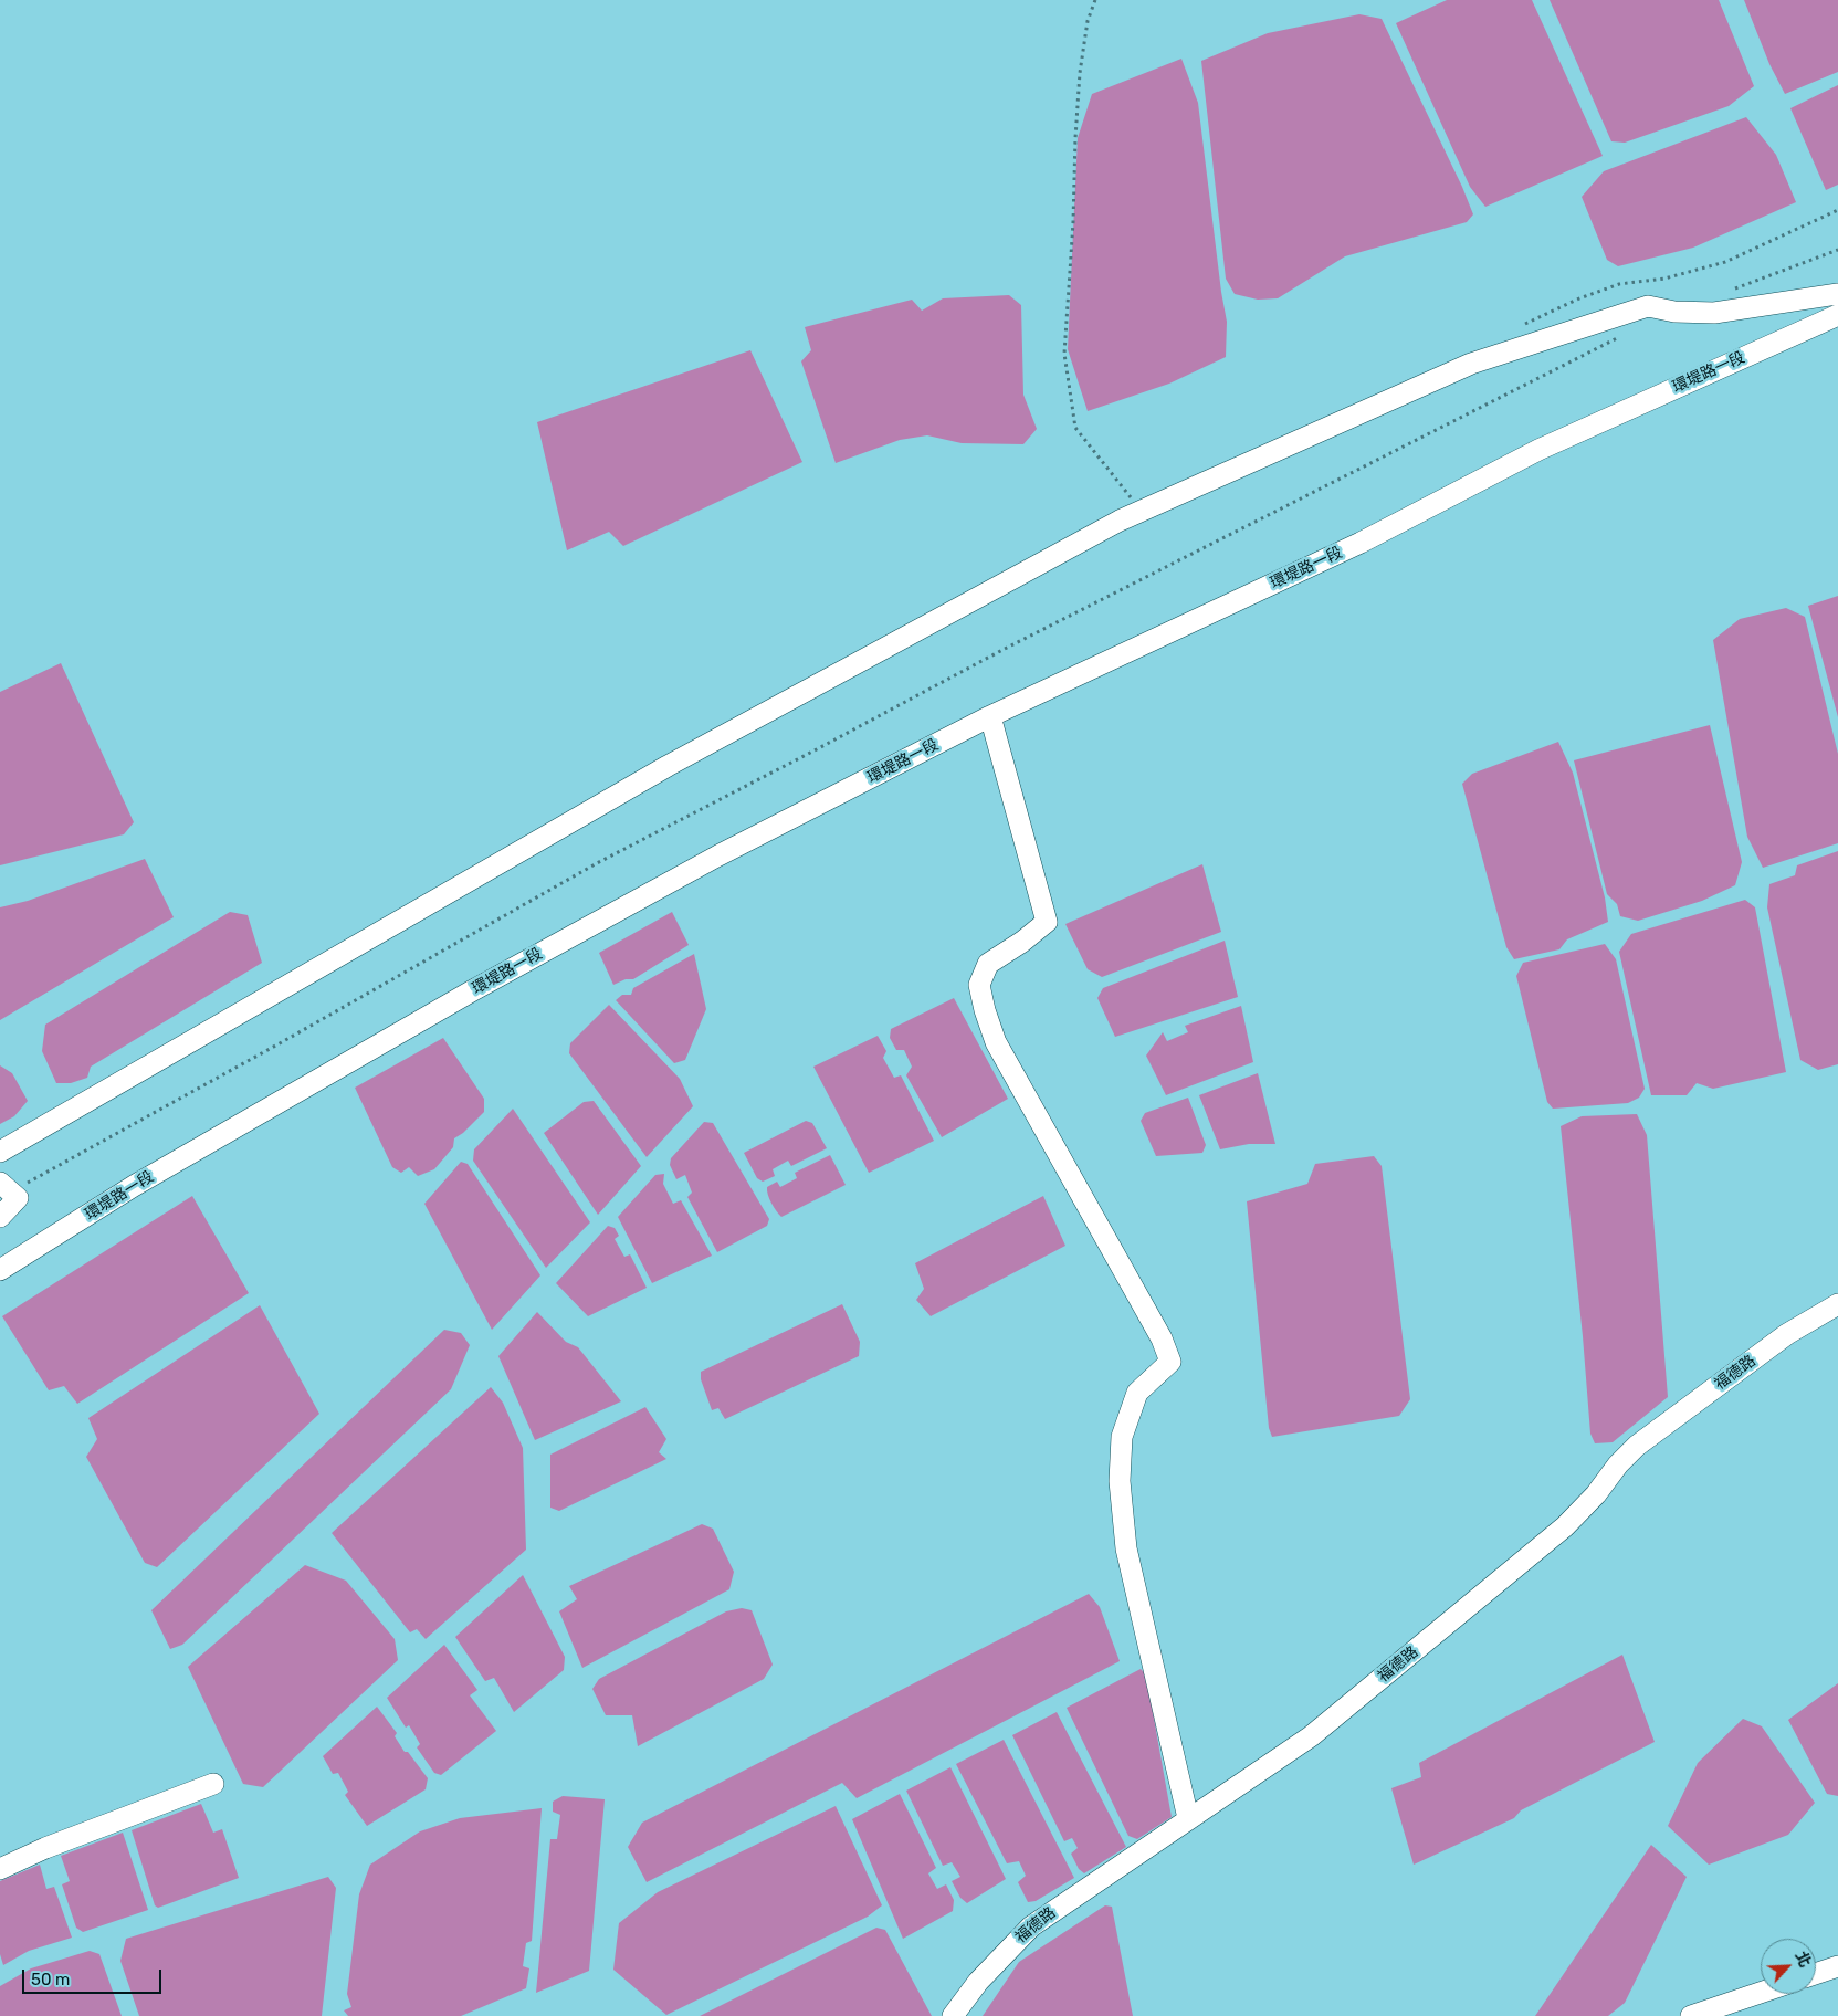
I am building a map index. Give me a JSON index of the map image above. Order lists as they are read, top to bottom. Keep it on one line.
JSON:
{"streets":{"street":["環堤路一段","福德路"]},"scale_bar":"50 m","north":"top right"}
